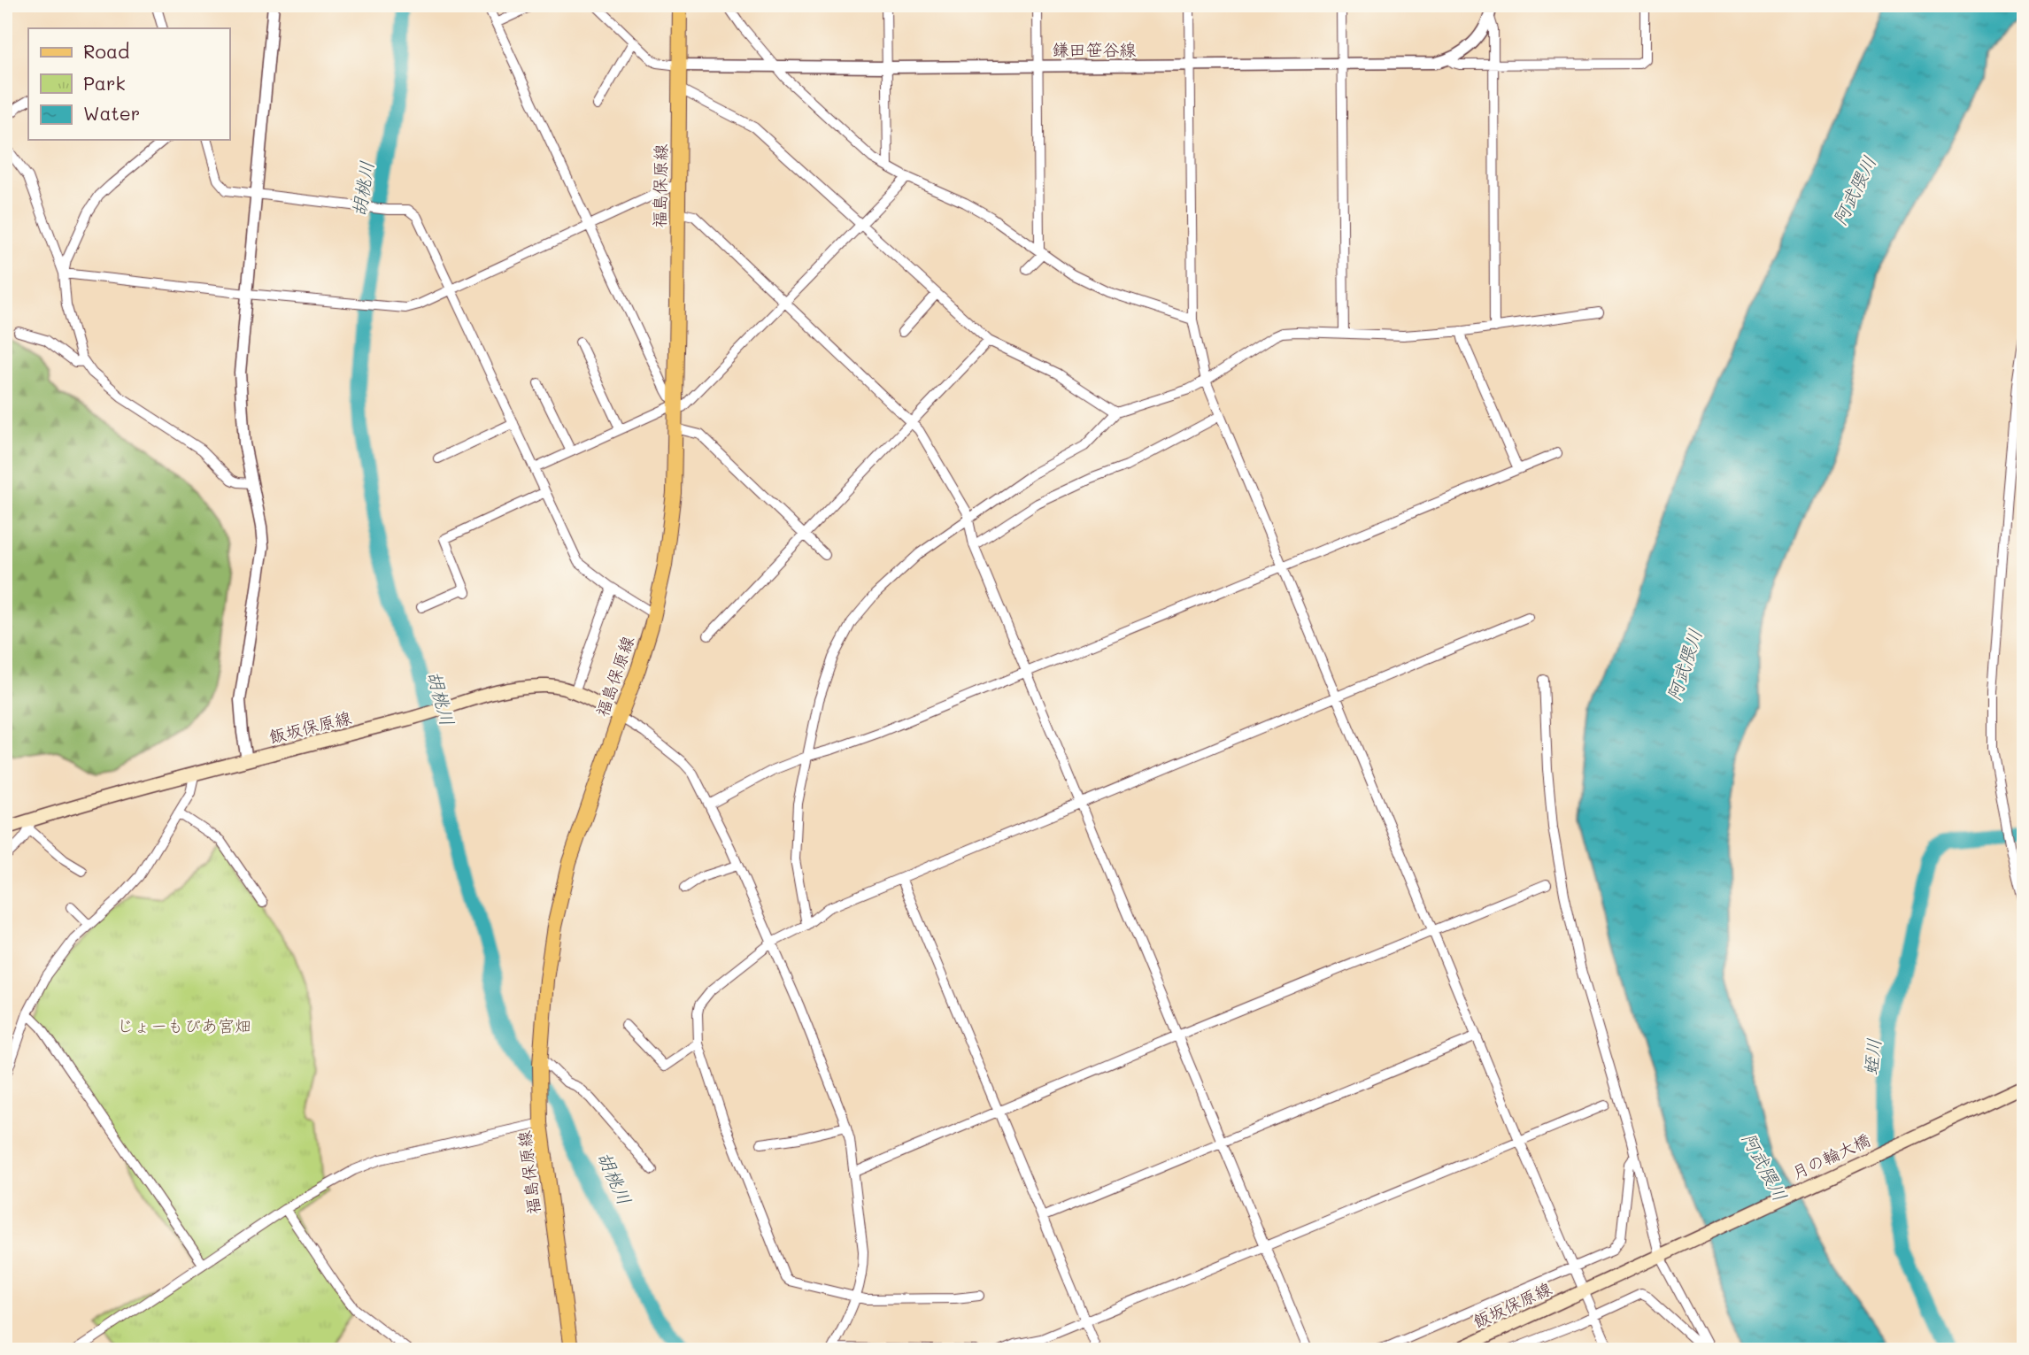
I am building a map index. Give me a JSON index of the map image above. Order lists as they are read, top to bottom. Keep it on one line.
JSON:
{"streets":{"main road":["福島保原線","飯坂保原線","月の輪大橋"],"street":["鎌田笹谷線"]},"crossings":[["鎌田笹谷線","福島保原線"],["福島保原線","飯坂保原線"],["飯坂保原線","月の輪大橋"]],"water":["胡桃川","阿武隈川","蛭川"],"parks":["じょーもぴあ宮畑"],"legend":["Road","Park","Water"]}
